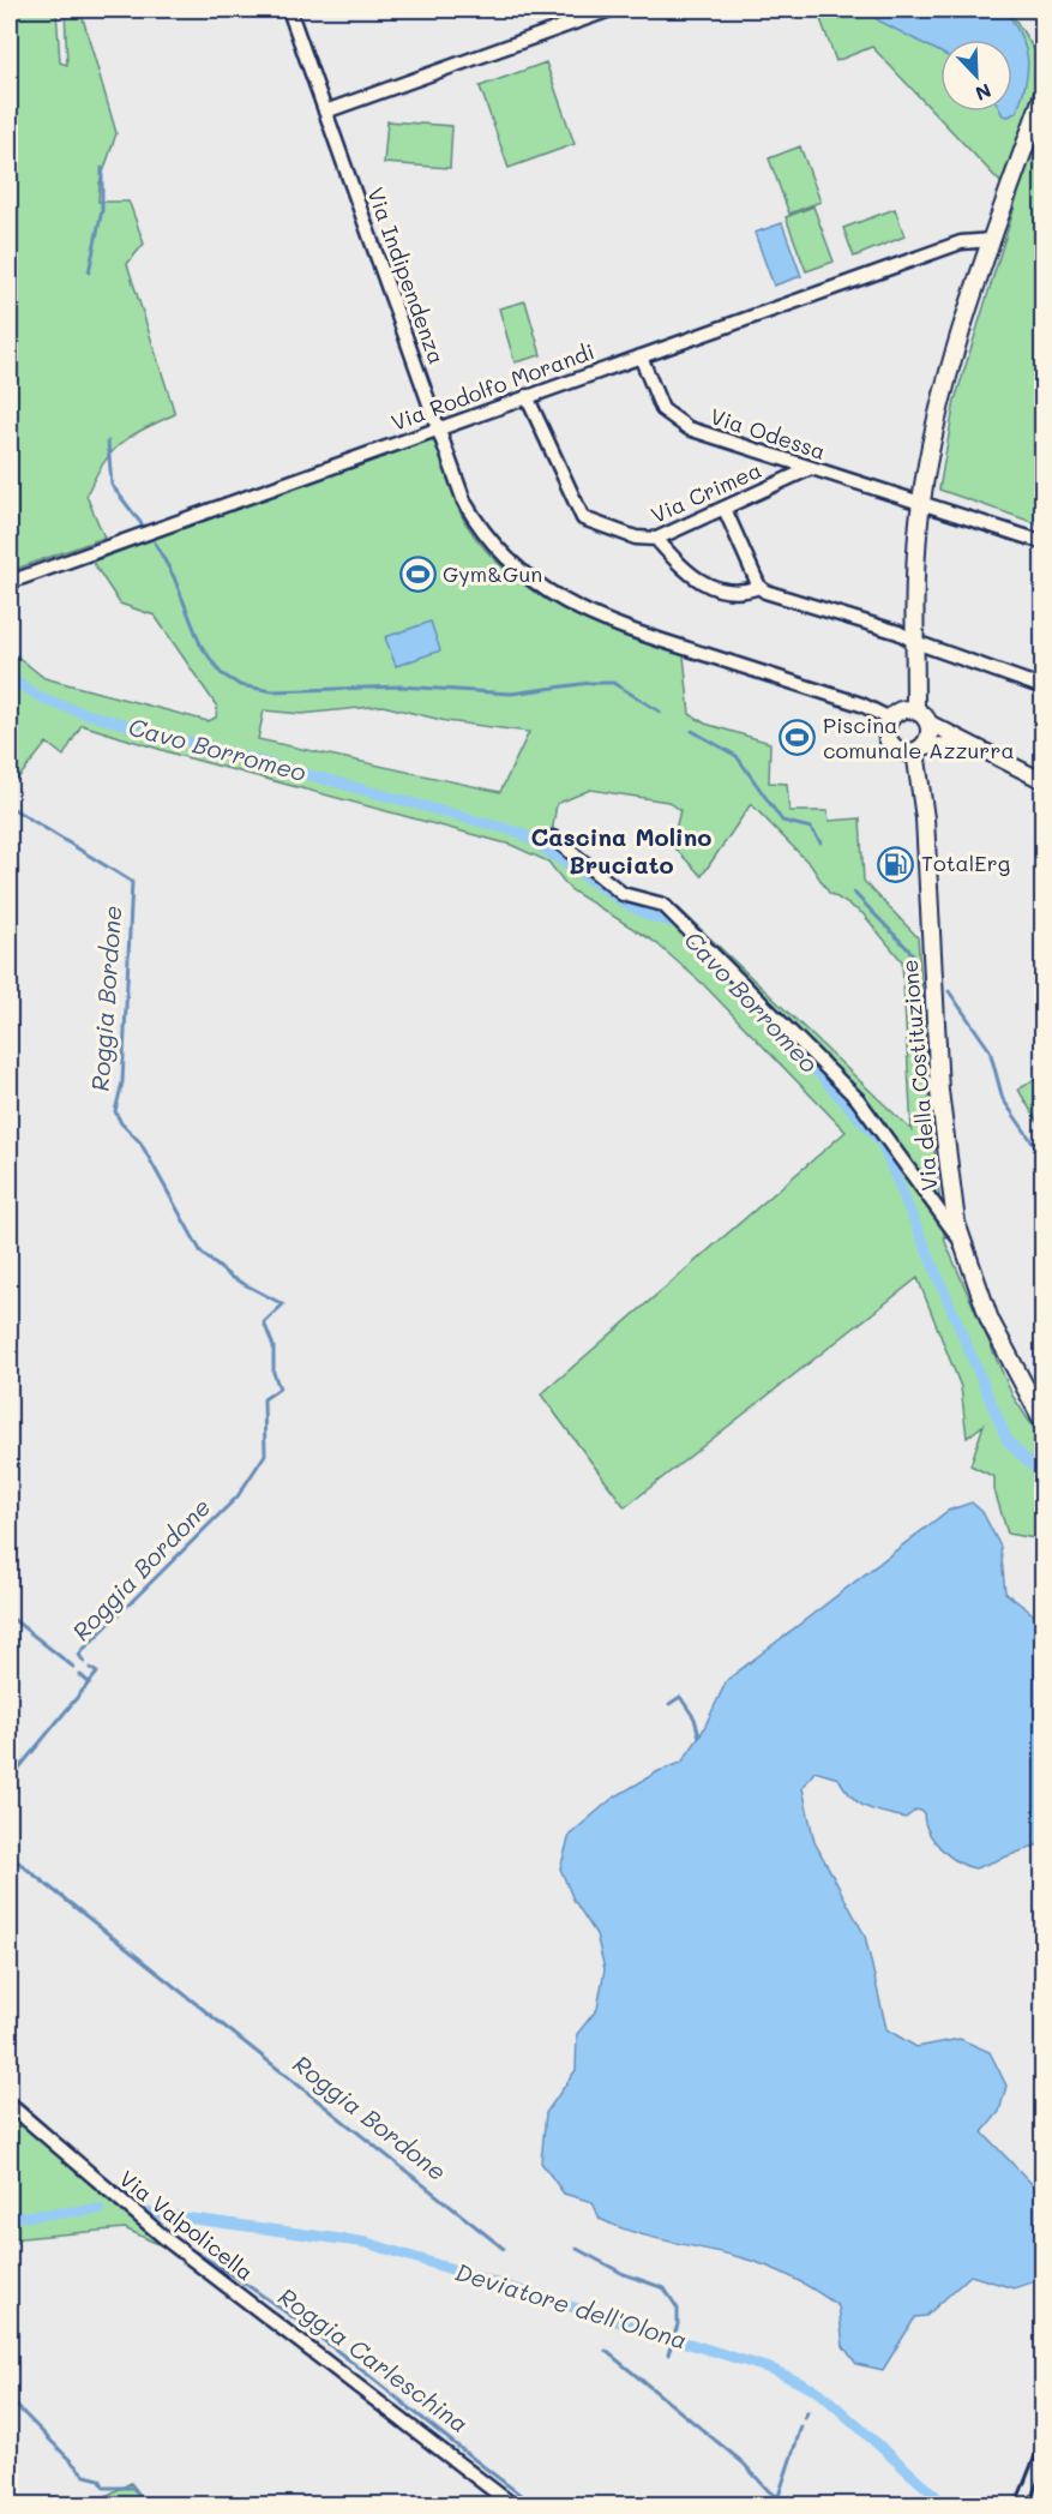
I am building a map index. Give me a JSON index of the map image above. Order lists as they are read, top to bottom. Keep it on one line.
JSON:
{"streets":{"main road":["Via della Costituzione"],"street":["Via Indipendenza","Via Rodolfo Morandi","Via Odessa","Via Crimea","Via Valpolicella"]},"crossings":[["Via Indipendenza","Via Rodolfo Morandi"],["Via Indipendenza","Via della Costituzione"],["Via Rodolfo Morandi","Via Odessa"],["Via Rodolfo Morandi","Via Crimea"],["Via Odessa","Via Crimea"]],"districts":["Cascina Molino Bruciato"],"water":["Cavo Borromeo","Roggia Bordone","Deviatore dell'Olona","Roggia Carleschina"],"places":{"sports":["Gym&Gun","Piscina comunale Azzurra"],"fuel station":["TotalErg"]},"north":"bottom right"}
